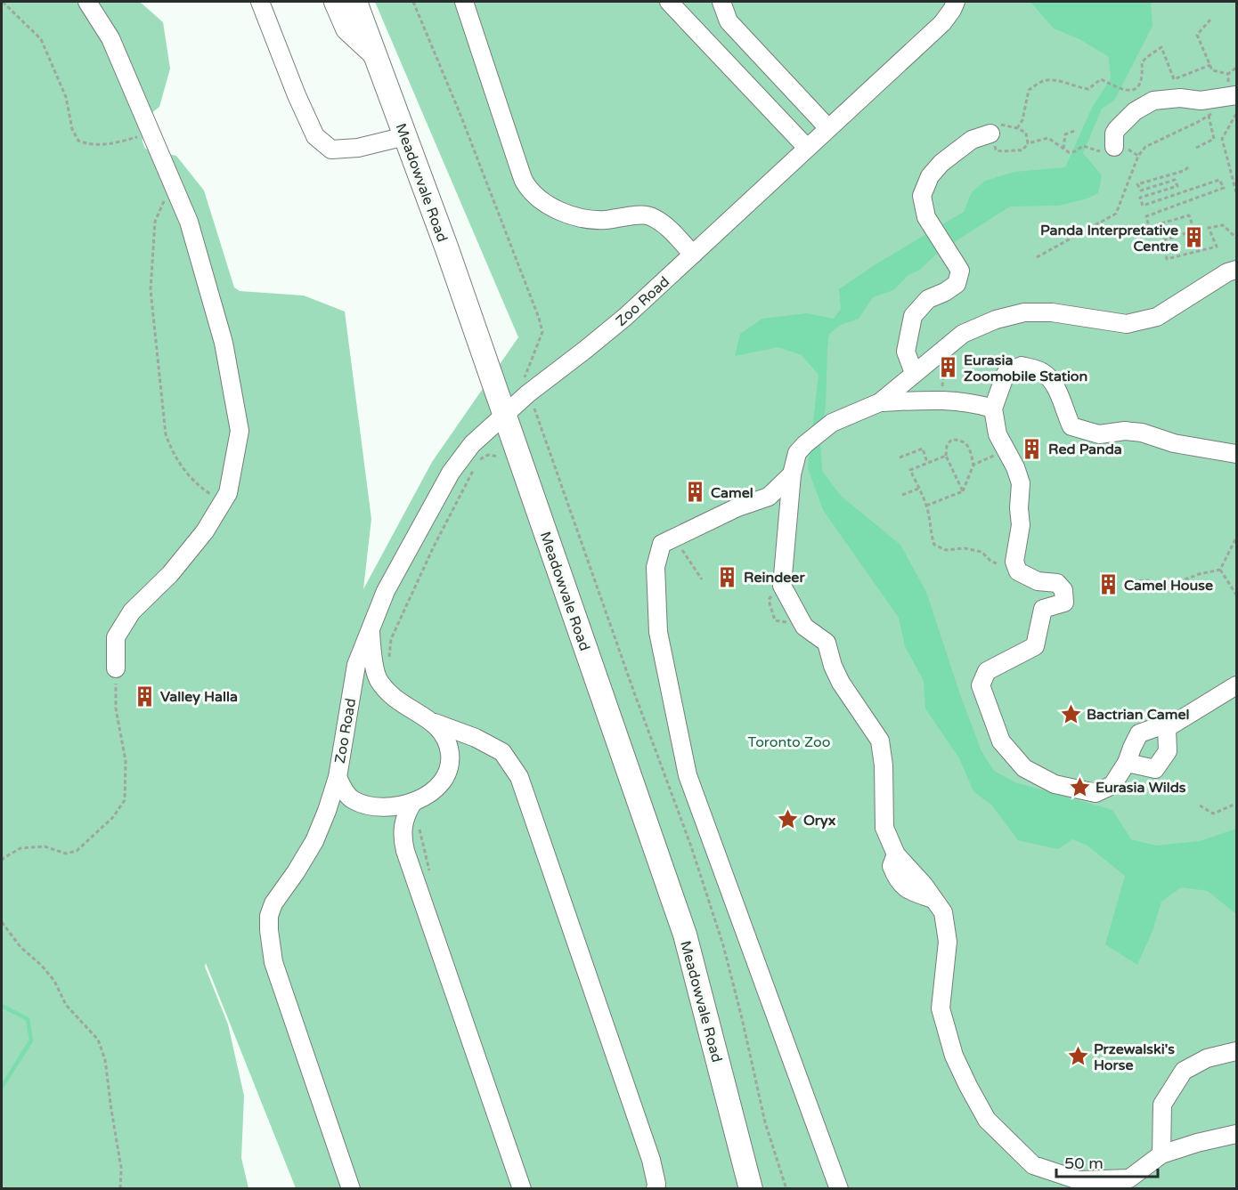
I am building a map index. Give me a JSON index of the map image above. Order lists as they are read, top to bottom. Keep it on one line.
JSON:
{"streets":{"main road":["Meadowvale Road"],"street":["Zoo Road"]},"crossings":[["Meadowvale Road","Zoo Road"]],"parks":["Toronto Zoo"],"places":{"building":["Panda Interpretative Centre","Eurasia Zoomobile Station","Red Panda","Camel","Reindeer","Camel House","Valley Halla"],"place":["Bactrian Camel","Eurasia Wilds","Oryx","Przewalski's Horse"]},"scale_bar":"50 m"}
